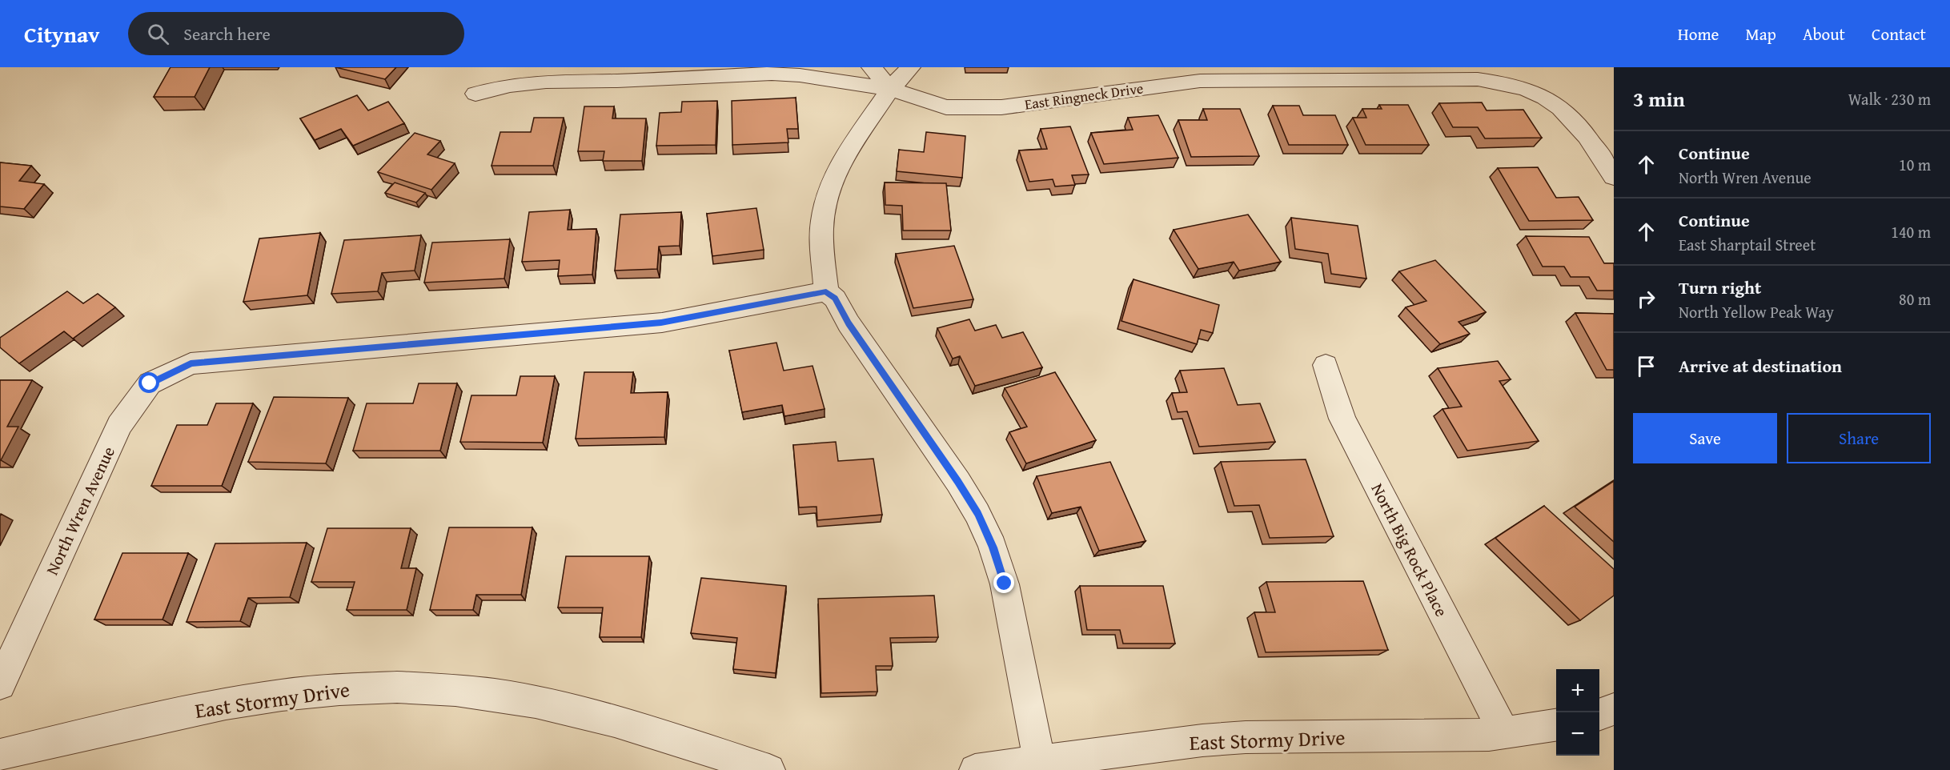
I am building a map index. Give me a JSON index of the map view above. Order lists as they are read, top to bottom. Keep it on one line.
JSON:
{"streets":{"street":["East Ringneck Drive","North Wren Avenue","North Big Rock Place","East Stormy Drive"]},"crossings":[["North Big Rock Place","East Stormy Drive"]],"page":{"header":"Citynav","search":"Search here","nav":["Home","Map","About","Contact"],"heading":["3 min","Walk · 230 m"],"list":[["Continue","North Wren Avenue","10 m"],["Continue","East Sharptail Street","140 m"],["Turn right","North Yellow Peak Way","80 m"],"Arrive at destination"],"buttons":["Save","Share"],"map_buttons":["+","−"]}}
